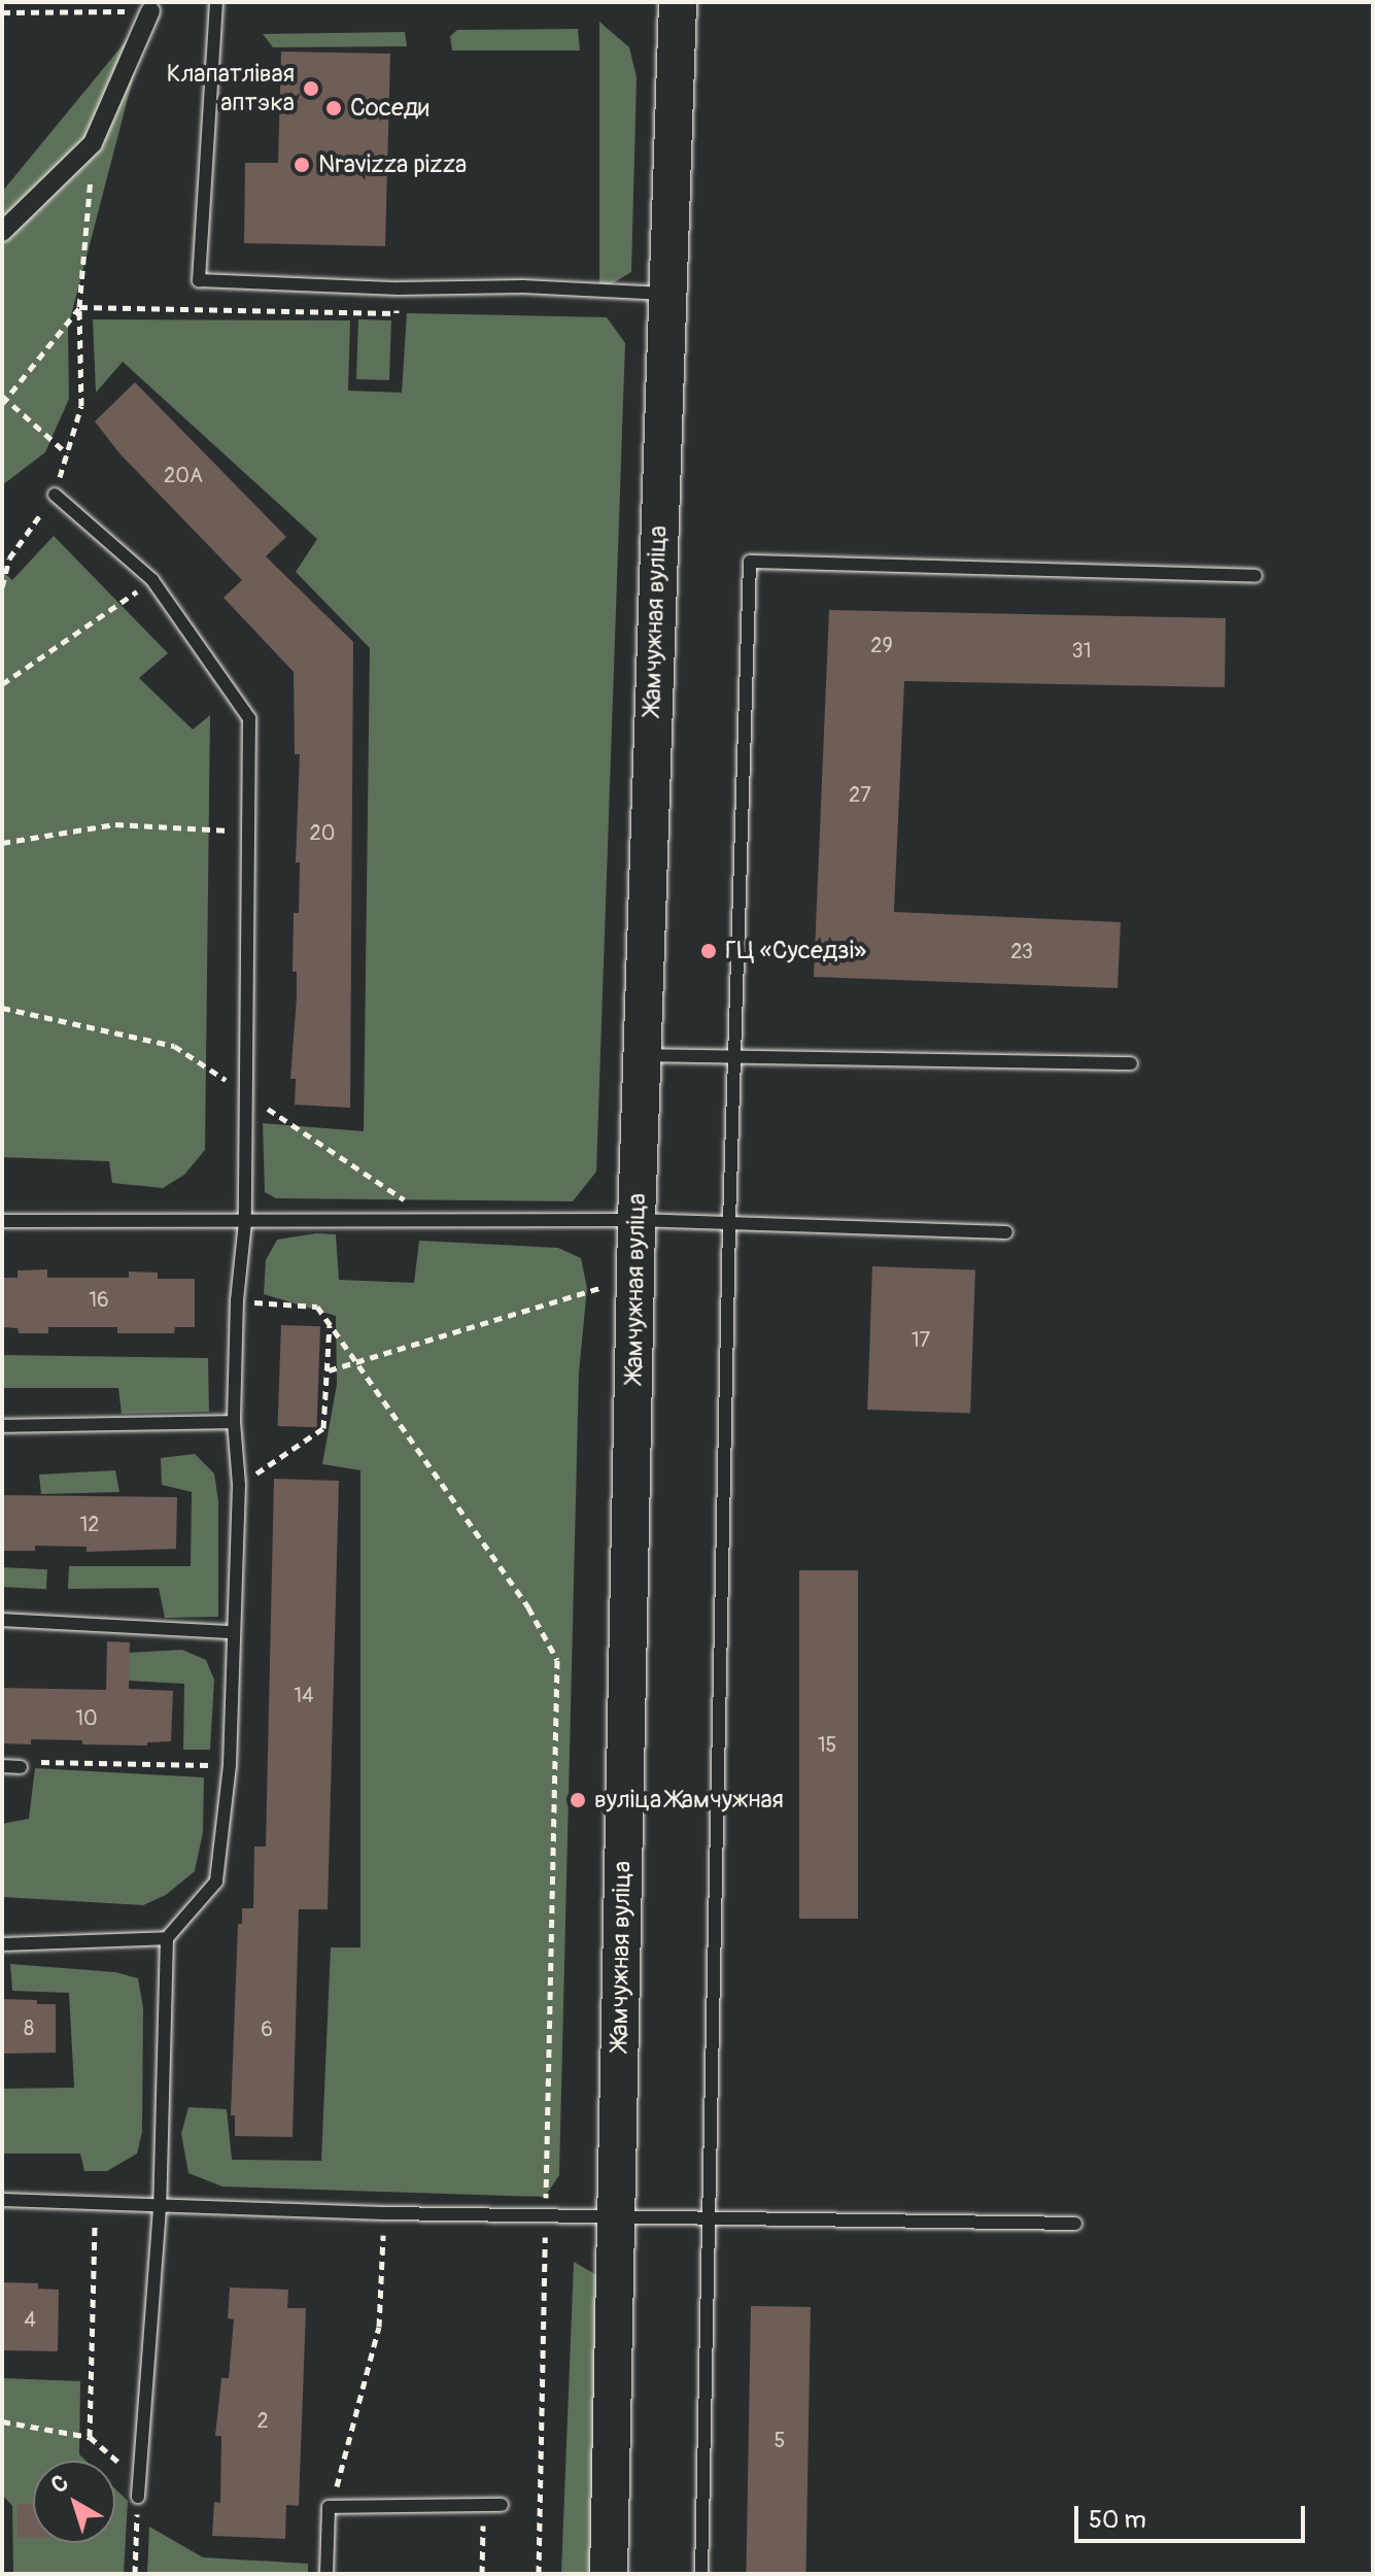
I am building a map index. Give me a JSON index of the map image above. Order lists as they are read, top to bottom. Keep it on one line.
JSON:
{"streets":{"main road":["Жамчужная вуліца"]},"places":["Клапатлівая аптэка","Соседи","Nravizza pizza","ГЦ «Суседзі»","вуліца Жамчужная"],"house_numbers":["20А","29","31","27","20","23","16","17","12","14","10","15","8","6","4","2","5"],"scale_bar":"50 m","north":"top left"}
